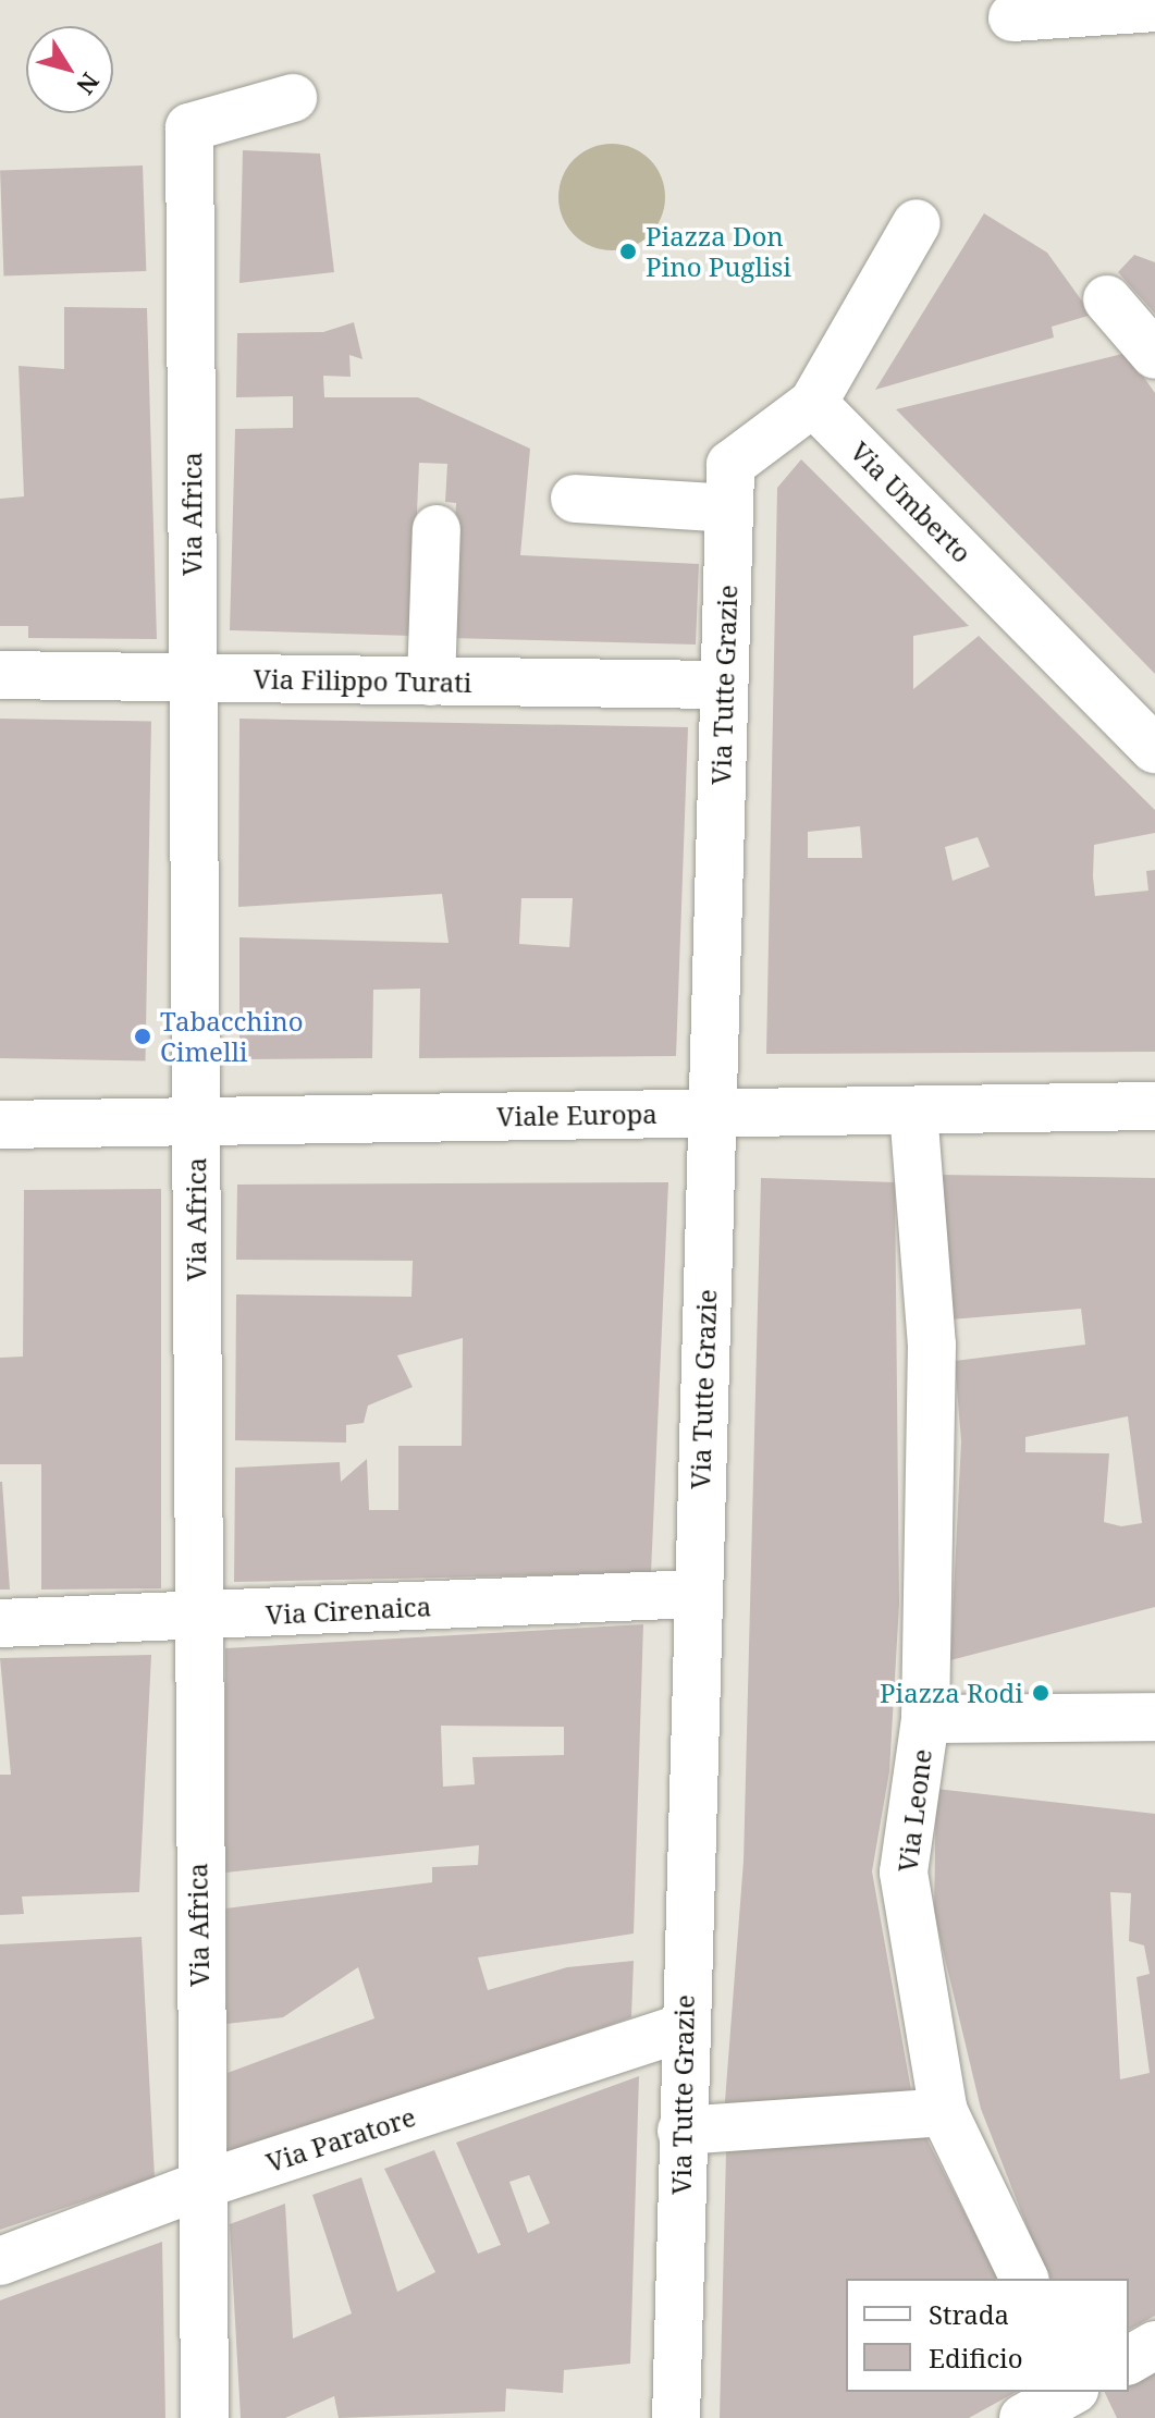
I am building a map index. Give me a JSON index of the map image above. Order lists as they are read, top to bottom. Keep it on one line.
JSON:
{"streets":{"street":["Via Umberto","Via Africa","Via Filippo Turati","Via Tutte Grazie","Viale Europa","Via Cirenaica","Via Leone","Via Paratore"]},"crossings":[["Via Umberto","Via Tutte Grazie"],["Via Africa","Via Filippo Turati"],["Via Africa","Viale Europa"],["Via Africa","Via Cirenaica"],["Via Africa","Via Paratore"],["Via Filippo Turati","Via Tutte Grazie"],["Via Tutte Grazie","Viale Europa"],["Via Tutte Grazie","Via Cirenaica"],["Via Tutte Grazie","Via Paratore"],["Viale Europa","Via Leone"]],"places":["Piazza Don Pino Puglisi","Tabacchino Cimelli","Piazza Rodi"],"legend":["Strada","Edificio"],"north":"bottom right"}
